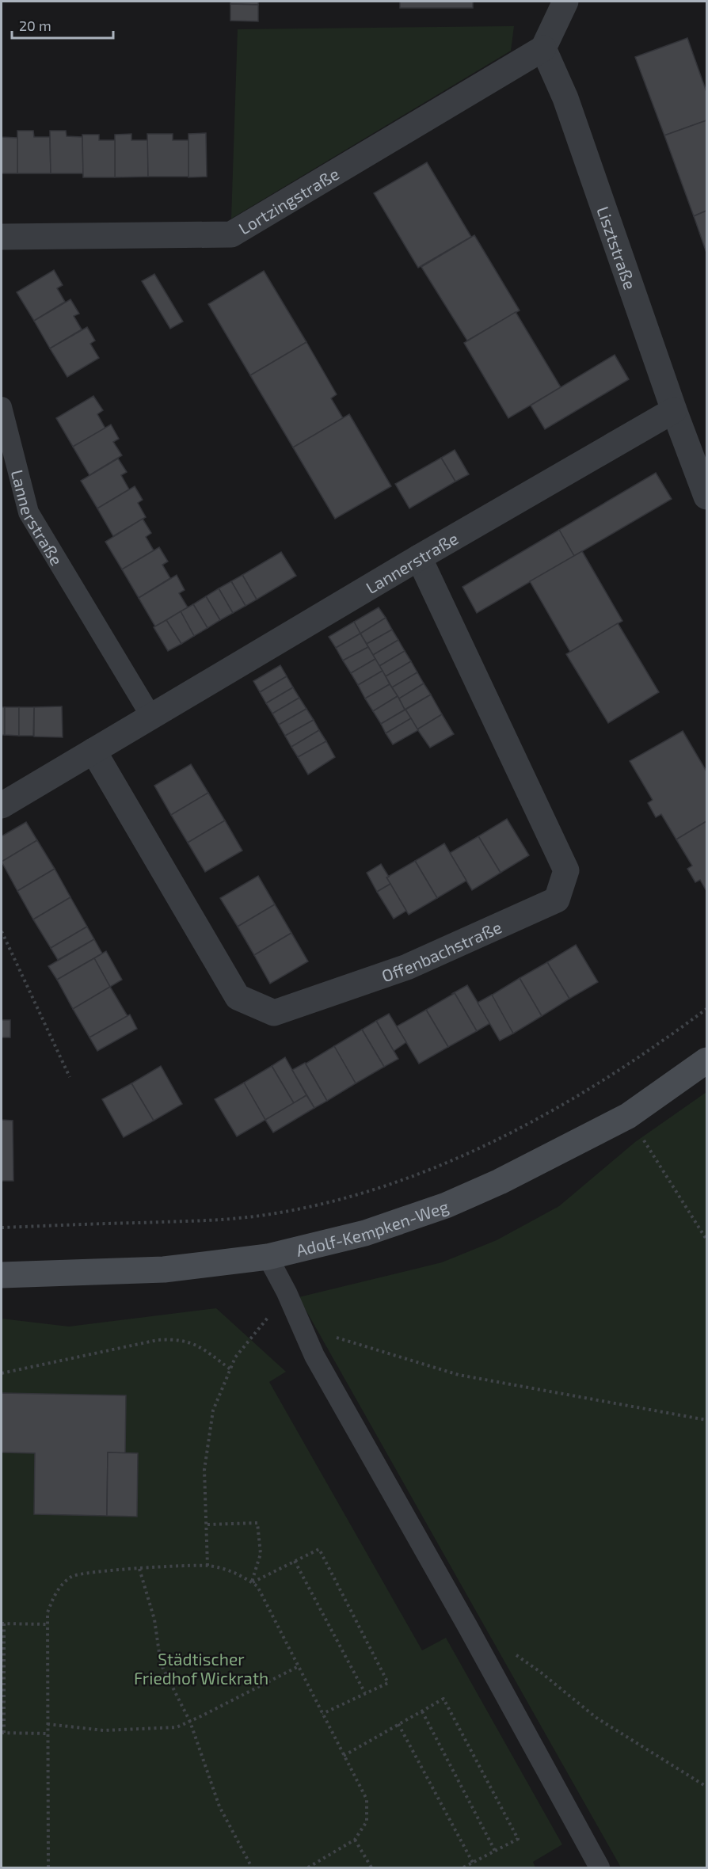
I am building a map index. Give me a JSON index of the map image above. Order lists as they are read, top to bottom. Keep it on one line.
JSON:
{"streets":{"main road":["Adolf-Kempken-Weg"],"street":["Lortzingstraße","Lisztstraße","Lannerstraße","Offenbachstraße"]},"crossings":[["Lortzingstraße","Lisztstraße"],["Lisztstraße","Lannerstraße"],["Lannerstraße","Offenbachstraße"]],"parks":["Städtischer Friedhof Wickrath"],"scale_bar":"20 m"}
